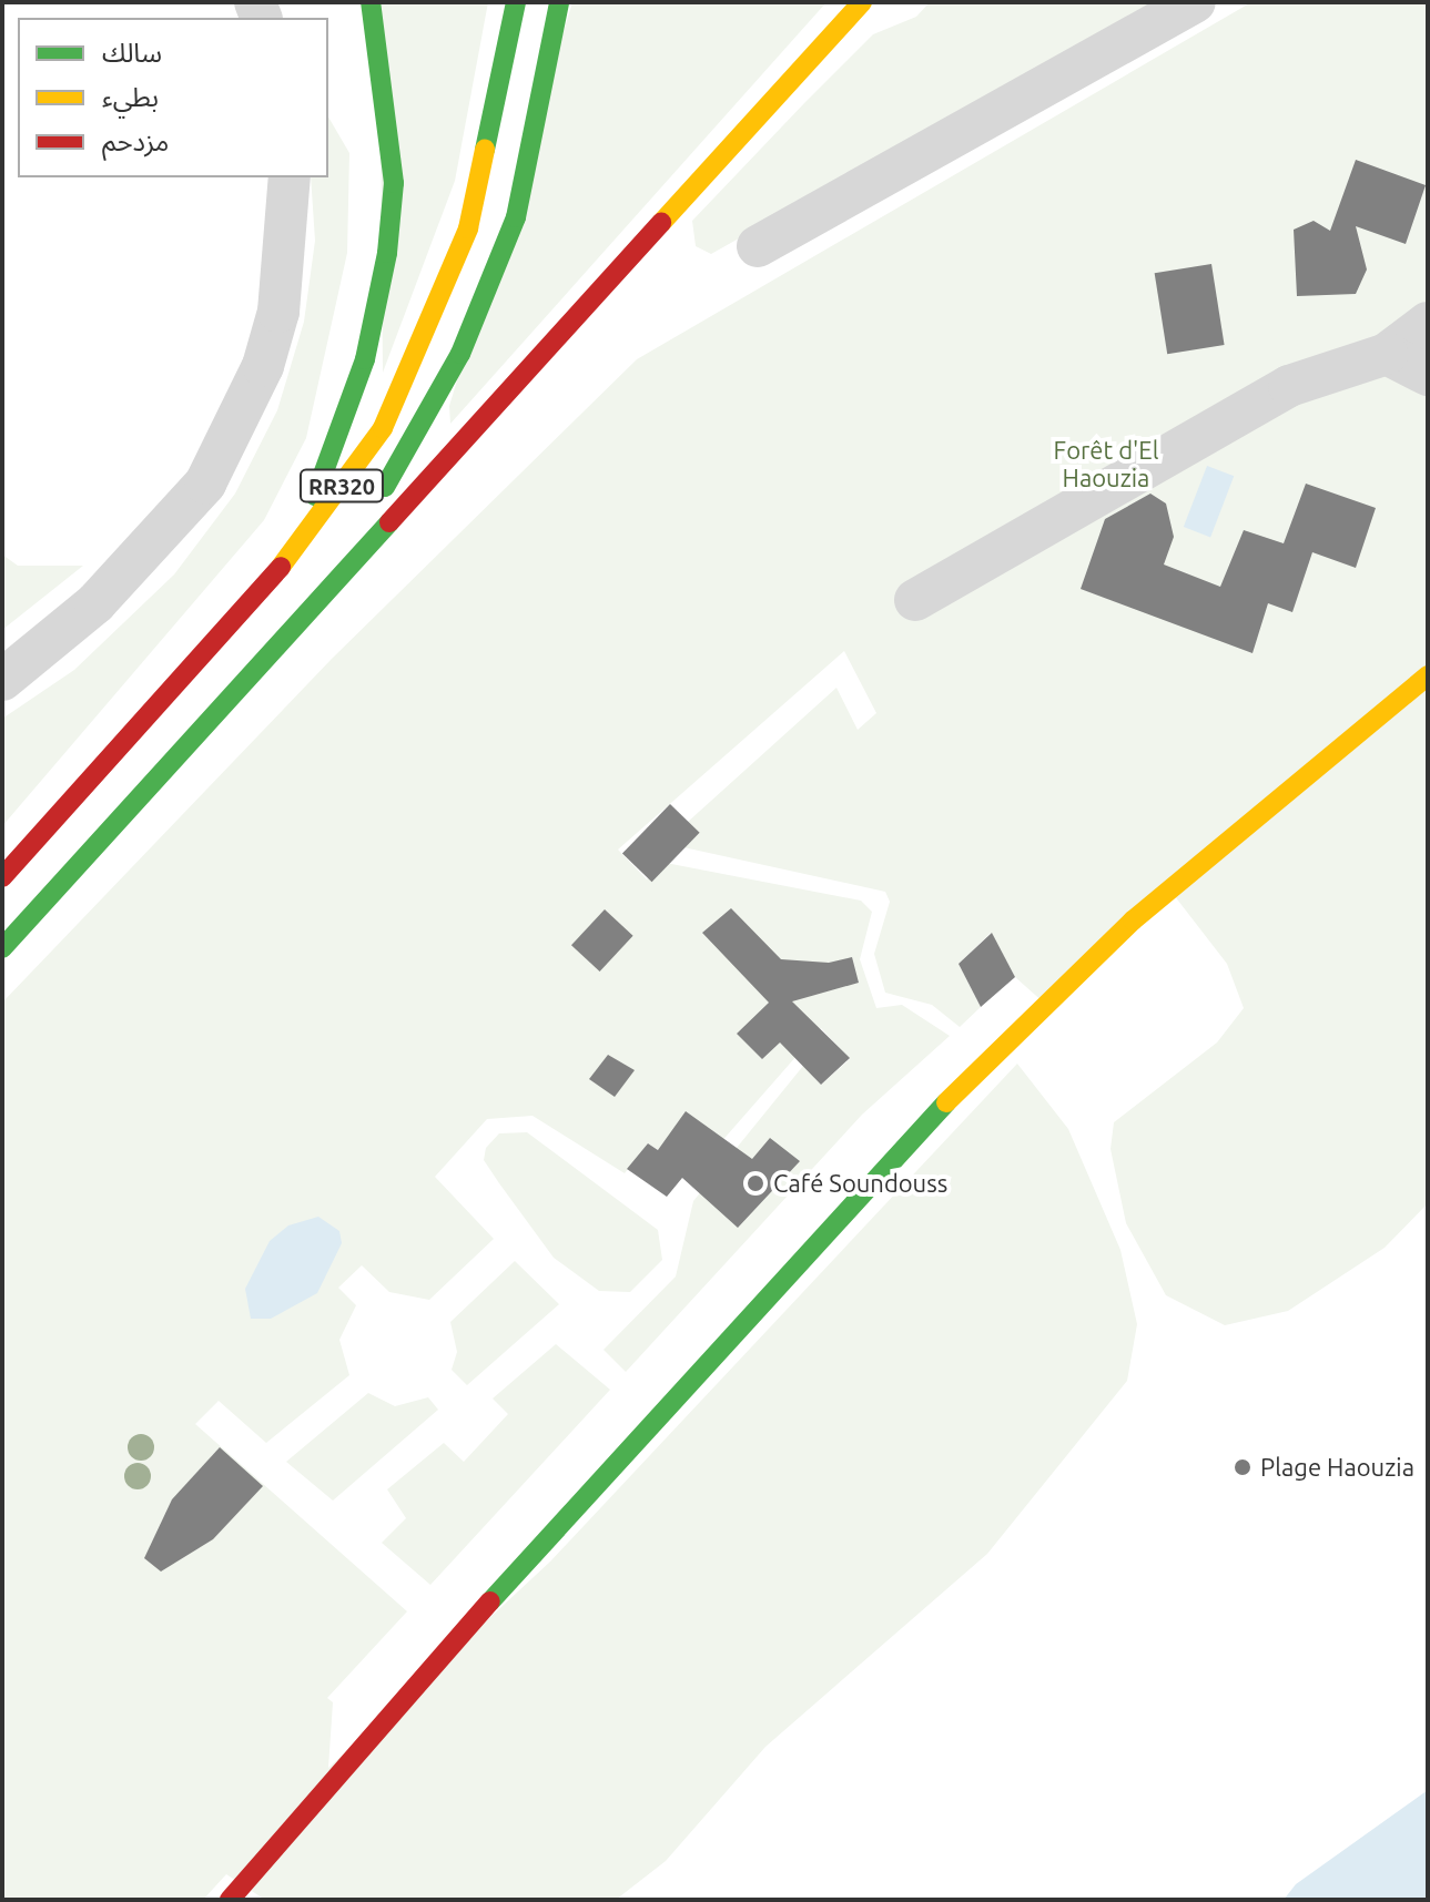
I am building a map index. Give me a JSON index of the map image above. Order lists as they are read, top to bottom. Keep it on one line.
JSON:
{"streets":{"main road":["RR320"]},"parks":["Forêt d'El Haouzia"],"places":["Café Soundouss","Plage Haouzia"],"legend":["سالك","بطيء","مزدحم"]}
